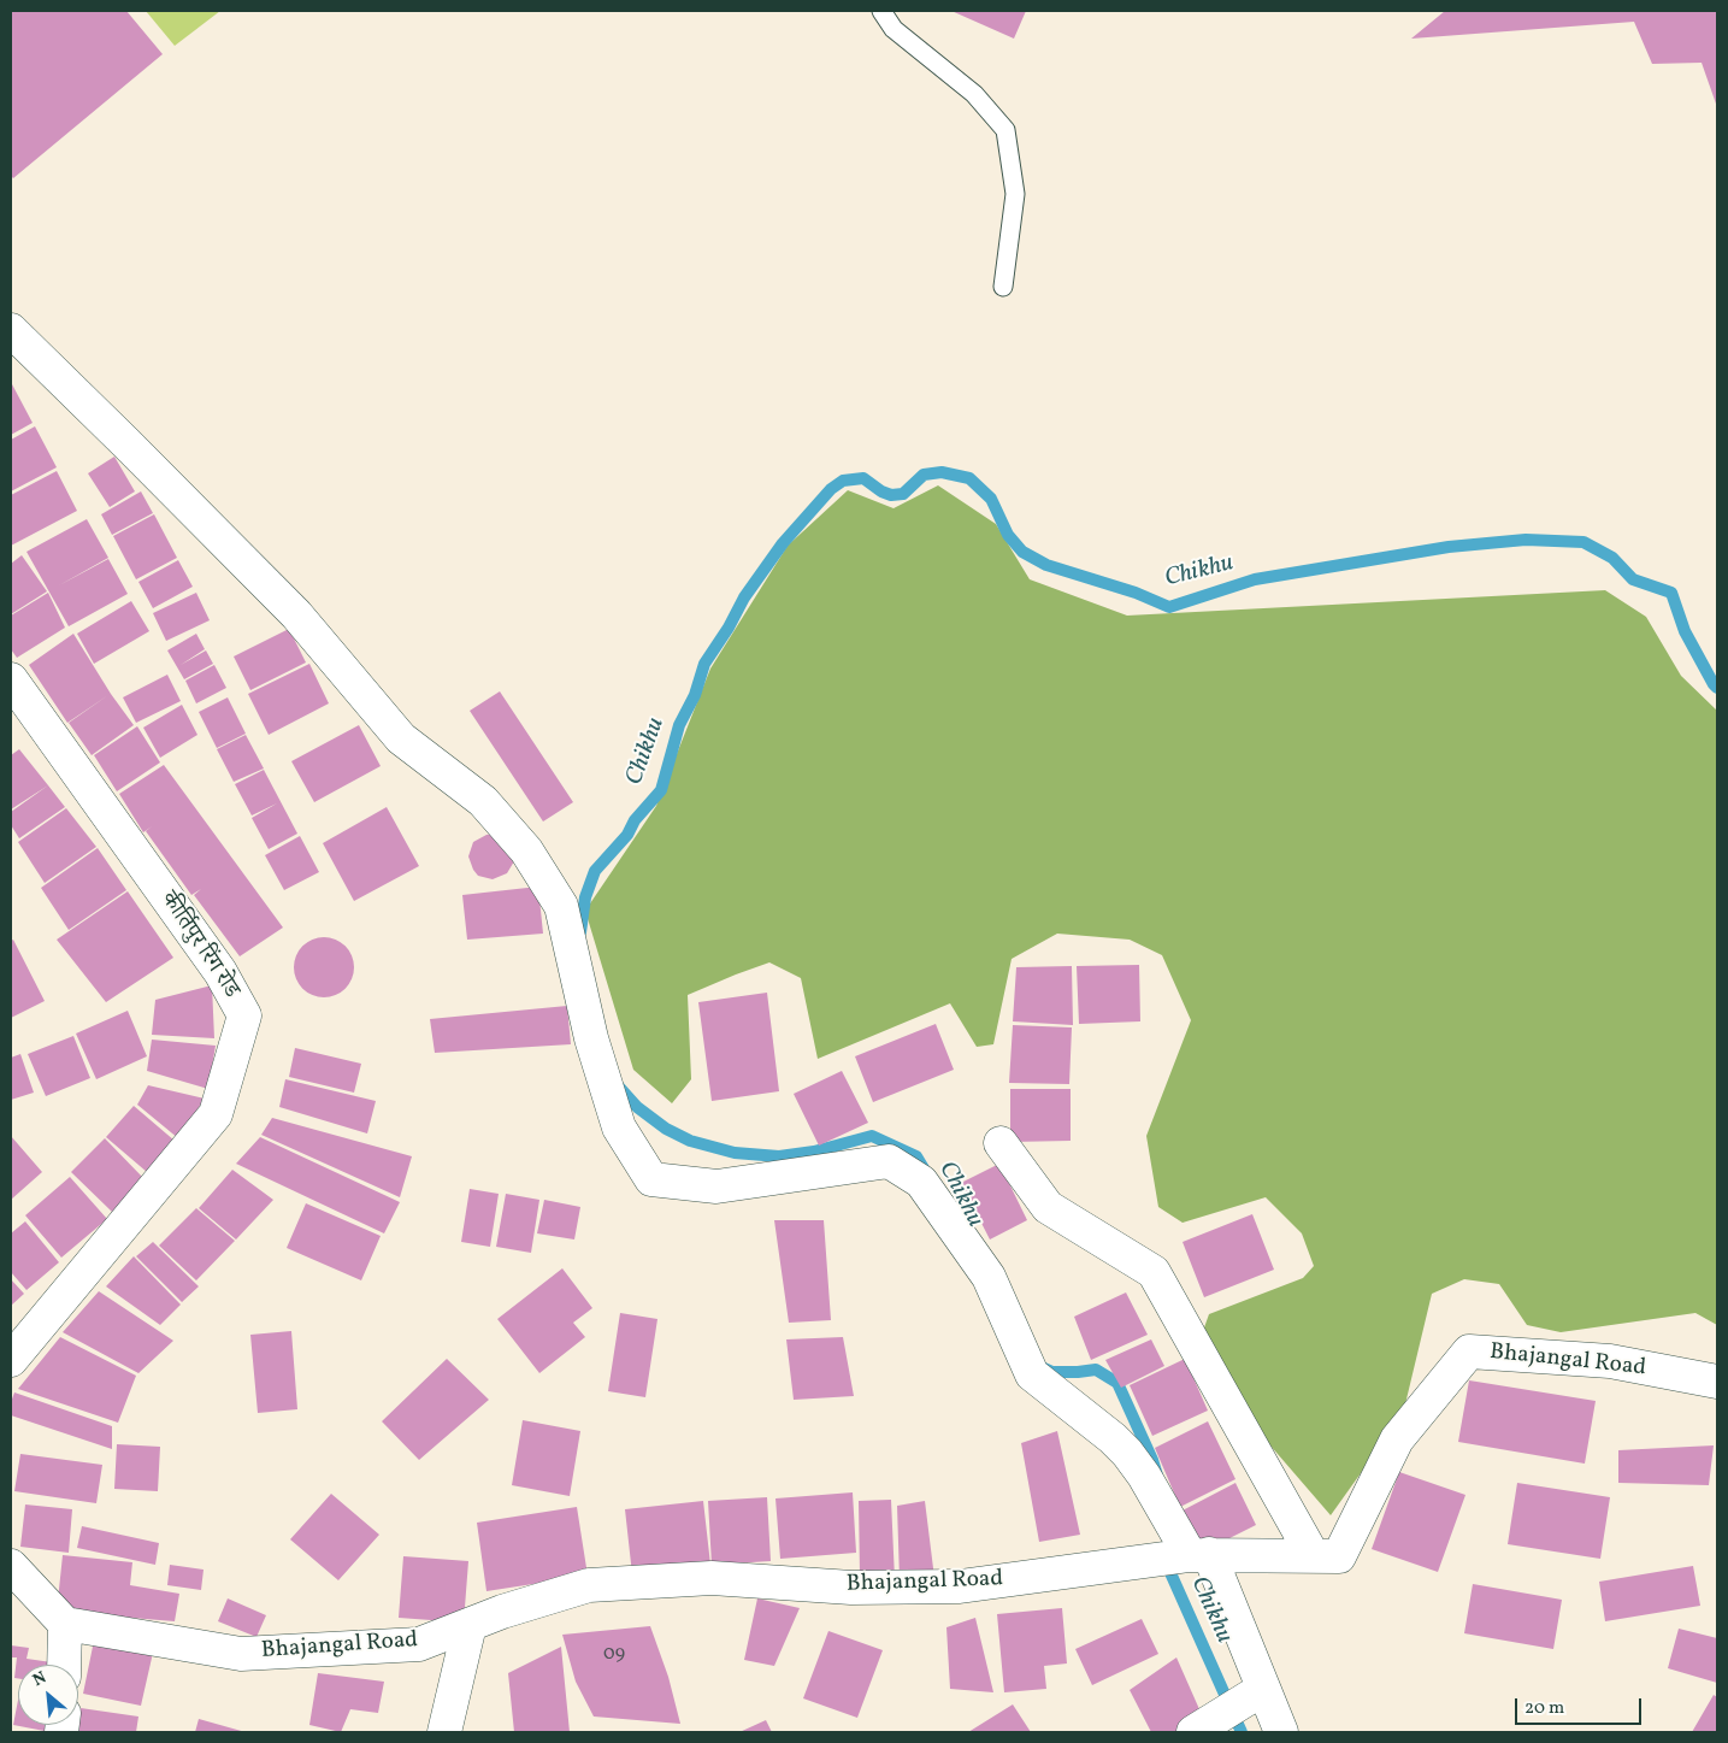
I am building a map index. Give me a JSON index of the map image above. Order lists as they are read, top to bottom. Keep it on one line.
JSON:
{"streets":{"street":["कीर्तिपुर रिंग रोड","Bhajangal Road"]},"water":["Chikhu"],"house_numbers":["09"],"scale_bar":"20 m","north":"top left"}
